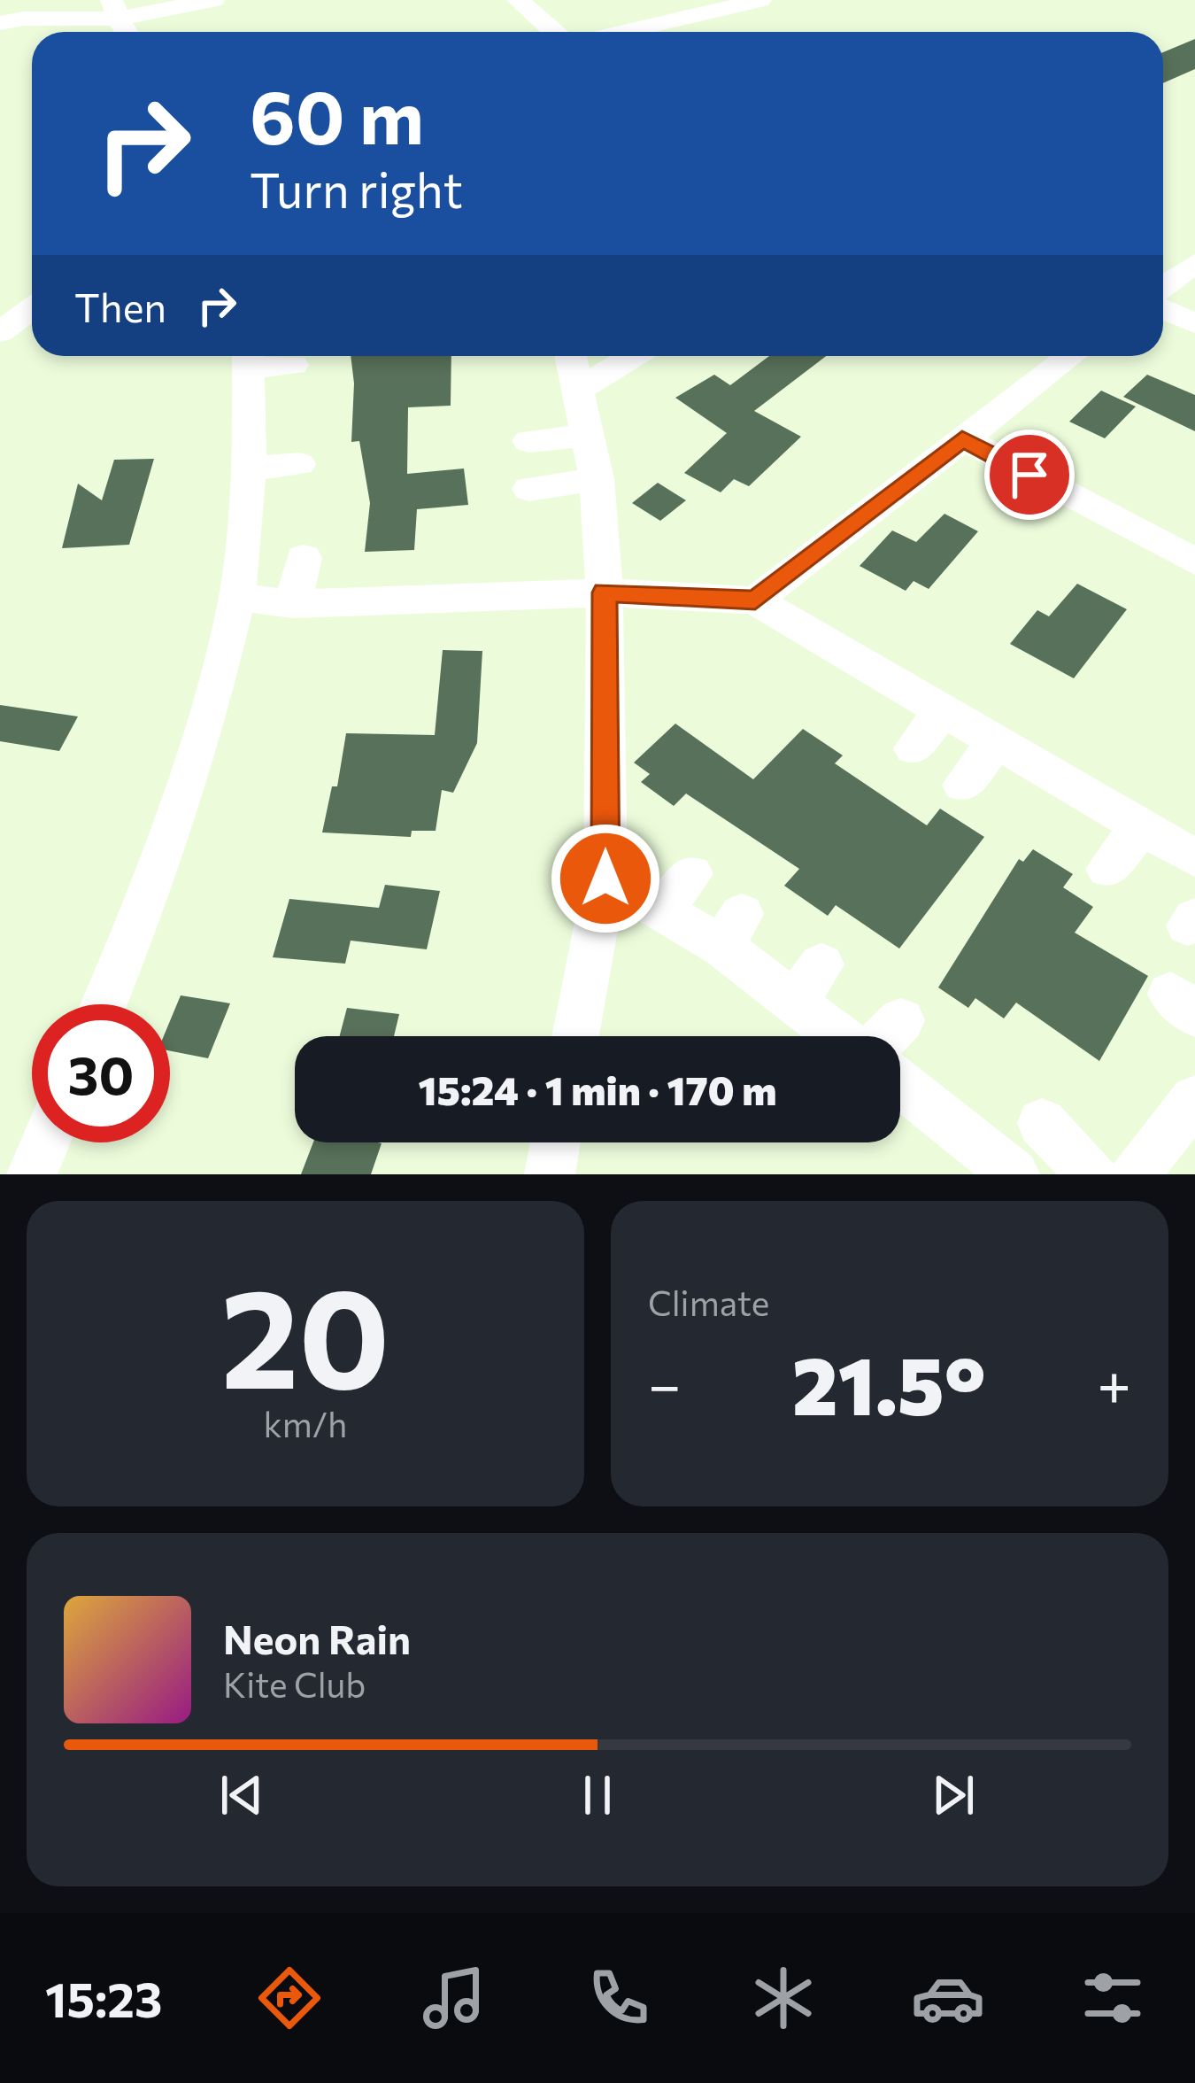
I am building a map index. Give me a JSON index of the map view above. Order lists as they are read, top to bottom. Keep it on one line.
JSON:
{"page":{"turn":["60 m","Turn right"],"then":"Then","limit":"30","trip":"15:24 · 1 min · 170 m","tile":[["20","km/h"],"Climate"],"heat":["−","21.5°","+"],"song":["Neon Rain","Kite Club"],"tabs":"15:23"}}
